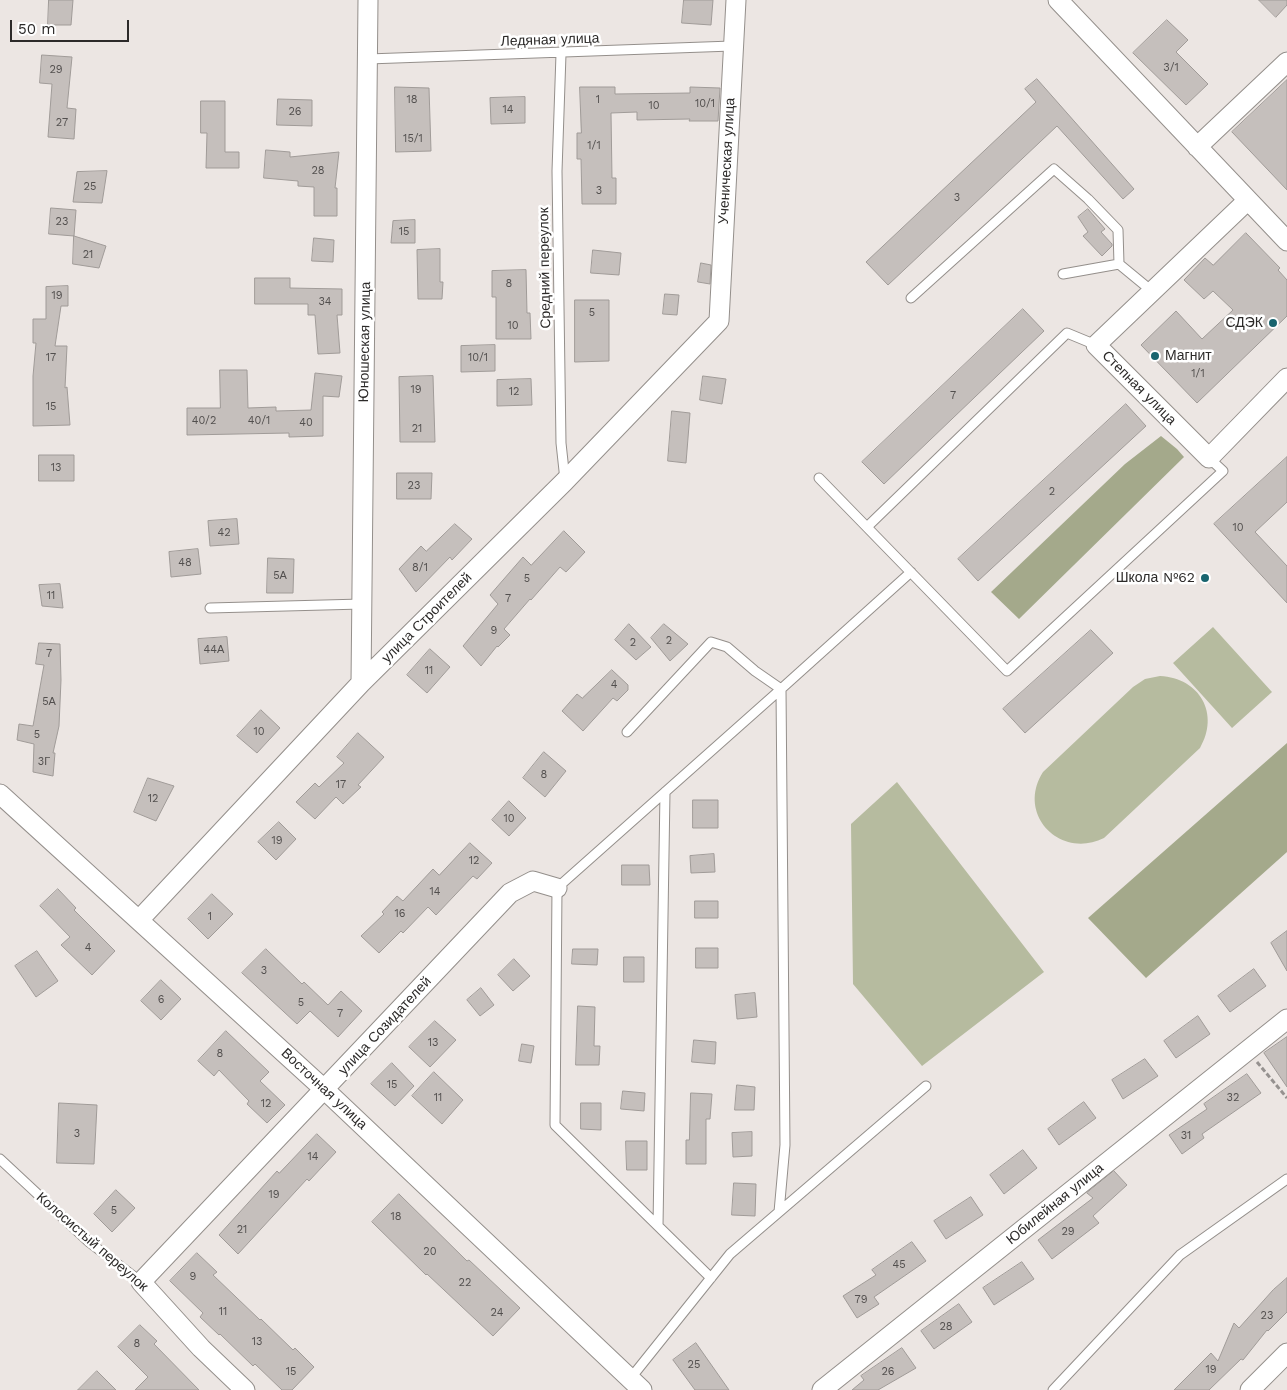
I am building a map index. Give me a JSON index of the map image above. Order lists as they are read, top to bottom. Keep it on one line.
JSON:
{"streets":{"street":["Ученическая улица","Юношеская улица","Степная улица","улица Строителей","улица Созидателей","Восточная улица","Юбилейная улица","Колосистый переулок"],"lane":["Ледяная улица","Средний переулок"]},"crossings":[["Ледяная улица","Ученическая улица"],["Ледяная улица","Средний переулок"],["Ледяная улица","Юношеская улица"],["Ученическая улица","улица Строителей"],["Средний переулок","улица Строителей"],["Юношеская улица","улица Строителей"],["улица Строителей","Восточная улица"],["улица Созидателей","Восточная улица"],["улица Созидателей","Колосистый переулок"]],"places":["СДЭК","Магнит","Школа №62"],"house_numbers":["3/1","29","18","1","10/1","10","14","26","27","15/1","1/1","28","25","3","3","23","15","21","8","19","34","5","10","17","10/1","1/1","19","12","7","15","40/2","40/1","40","21","13","23","2","10","42","48","8/1","5А","5","11","7","9","2","2","44А","7","11","4","5А","10","5","3Г","8","17","12","10","19","12","14","16","1","4","3","6","5","7","13","8","15","11","32","12","3","31","14","19","5","18","21","29","20","45","9","22","79","11","24","23","28","13","8","25","19","15","26"],"scale_bar":"50 m"}
